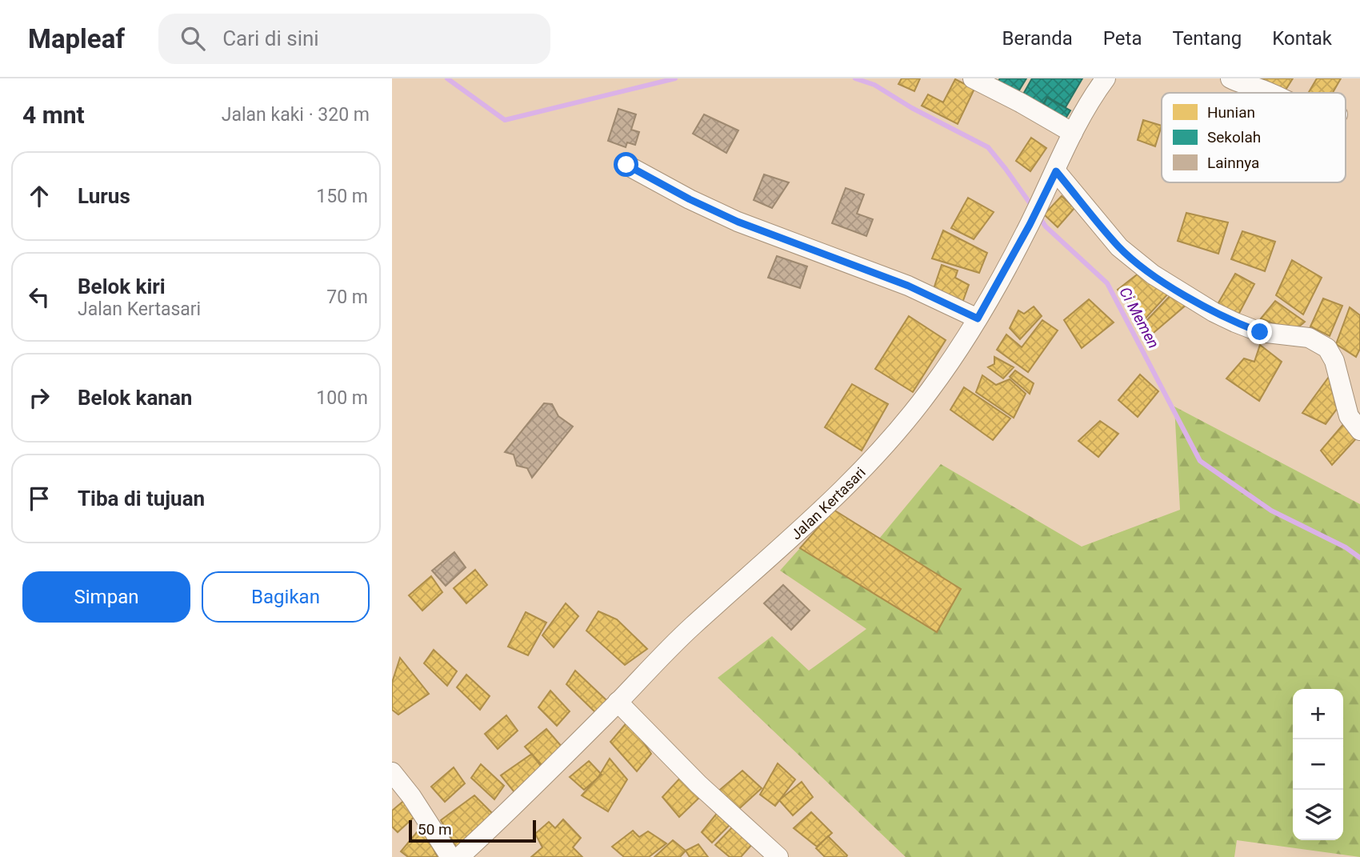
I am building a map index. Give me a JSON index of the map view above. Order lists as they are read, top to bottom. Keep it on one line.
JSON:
{"streets":{"street":["Jalan Kertasari"]},"water":["Ci Memen"],"legend":["Hunian","Sekolah","Lainnya"],"scale_bar":"50 m","page":{"header":"Mapleaf","search":"Cari di sini","nav":["Beranda","Peta","Tentang","Kontak"],"heading":["4 mnt","Jalan kaki · 320 m"],"list":[["Lurus","150 m"],["Belok kiri","Jalan Kertasari","70 m"],["Belok kanan","100 m"],"Tiba di tujuan"],"buttons":["Simpan","Bagikan"],"map_buttons":["+","−"],"scale":"50 m"}}
